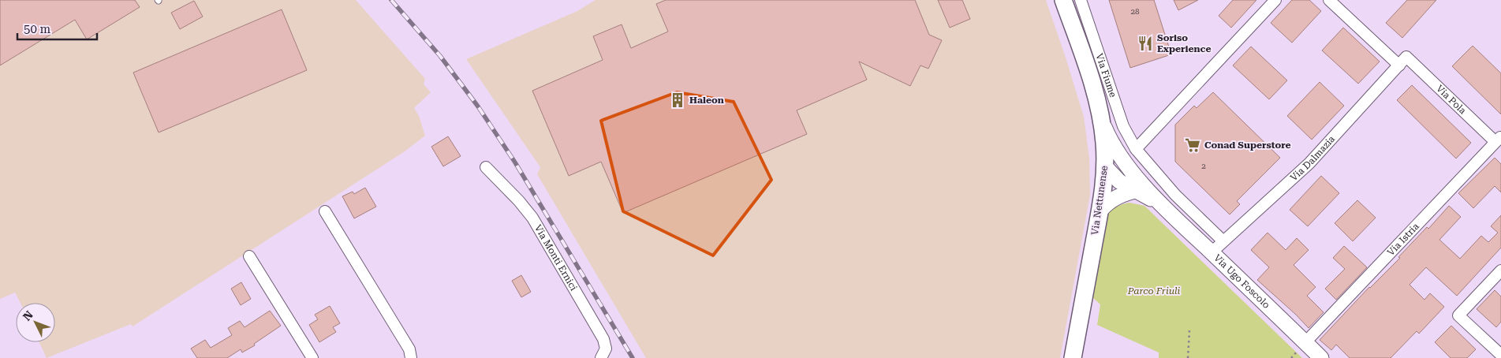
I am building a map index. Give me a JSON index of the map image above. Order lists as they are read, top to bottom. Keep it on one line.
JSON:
{"streets":{"main road":["Via Nettunense"],"street":["Via Fiume","Via Pola","Via Dalmazia","Via Istria","Via Monti Ernici","Via Ugo Foscolo"]},"crossings":[["Via Fiume","Via Dalmazia"],["Via Pola","Via Dalmazia"],["Via Pola","Via Istria"],["Via Dalmazia","Via Ugo Foscolo"],["Via Nettunense","Via Ugo Foscolo"],["Via Istria","Via Ugo Foscolo"]],"parks":["Parco Friuli"],"places":{"restaurant":["Soriso Experience"],"building":["Haleon"],"supermarket":["Conad Superstore"]},"house_numbers":["28","2"],"scale_bar":"50 m","north":"top left"}
